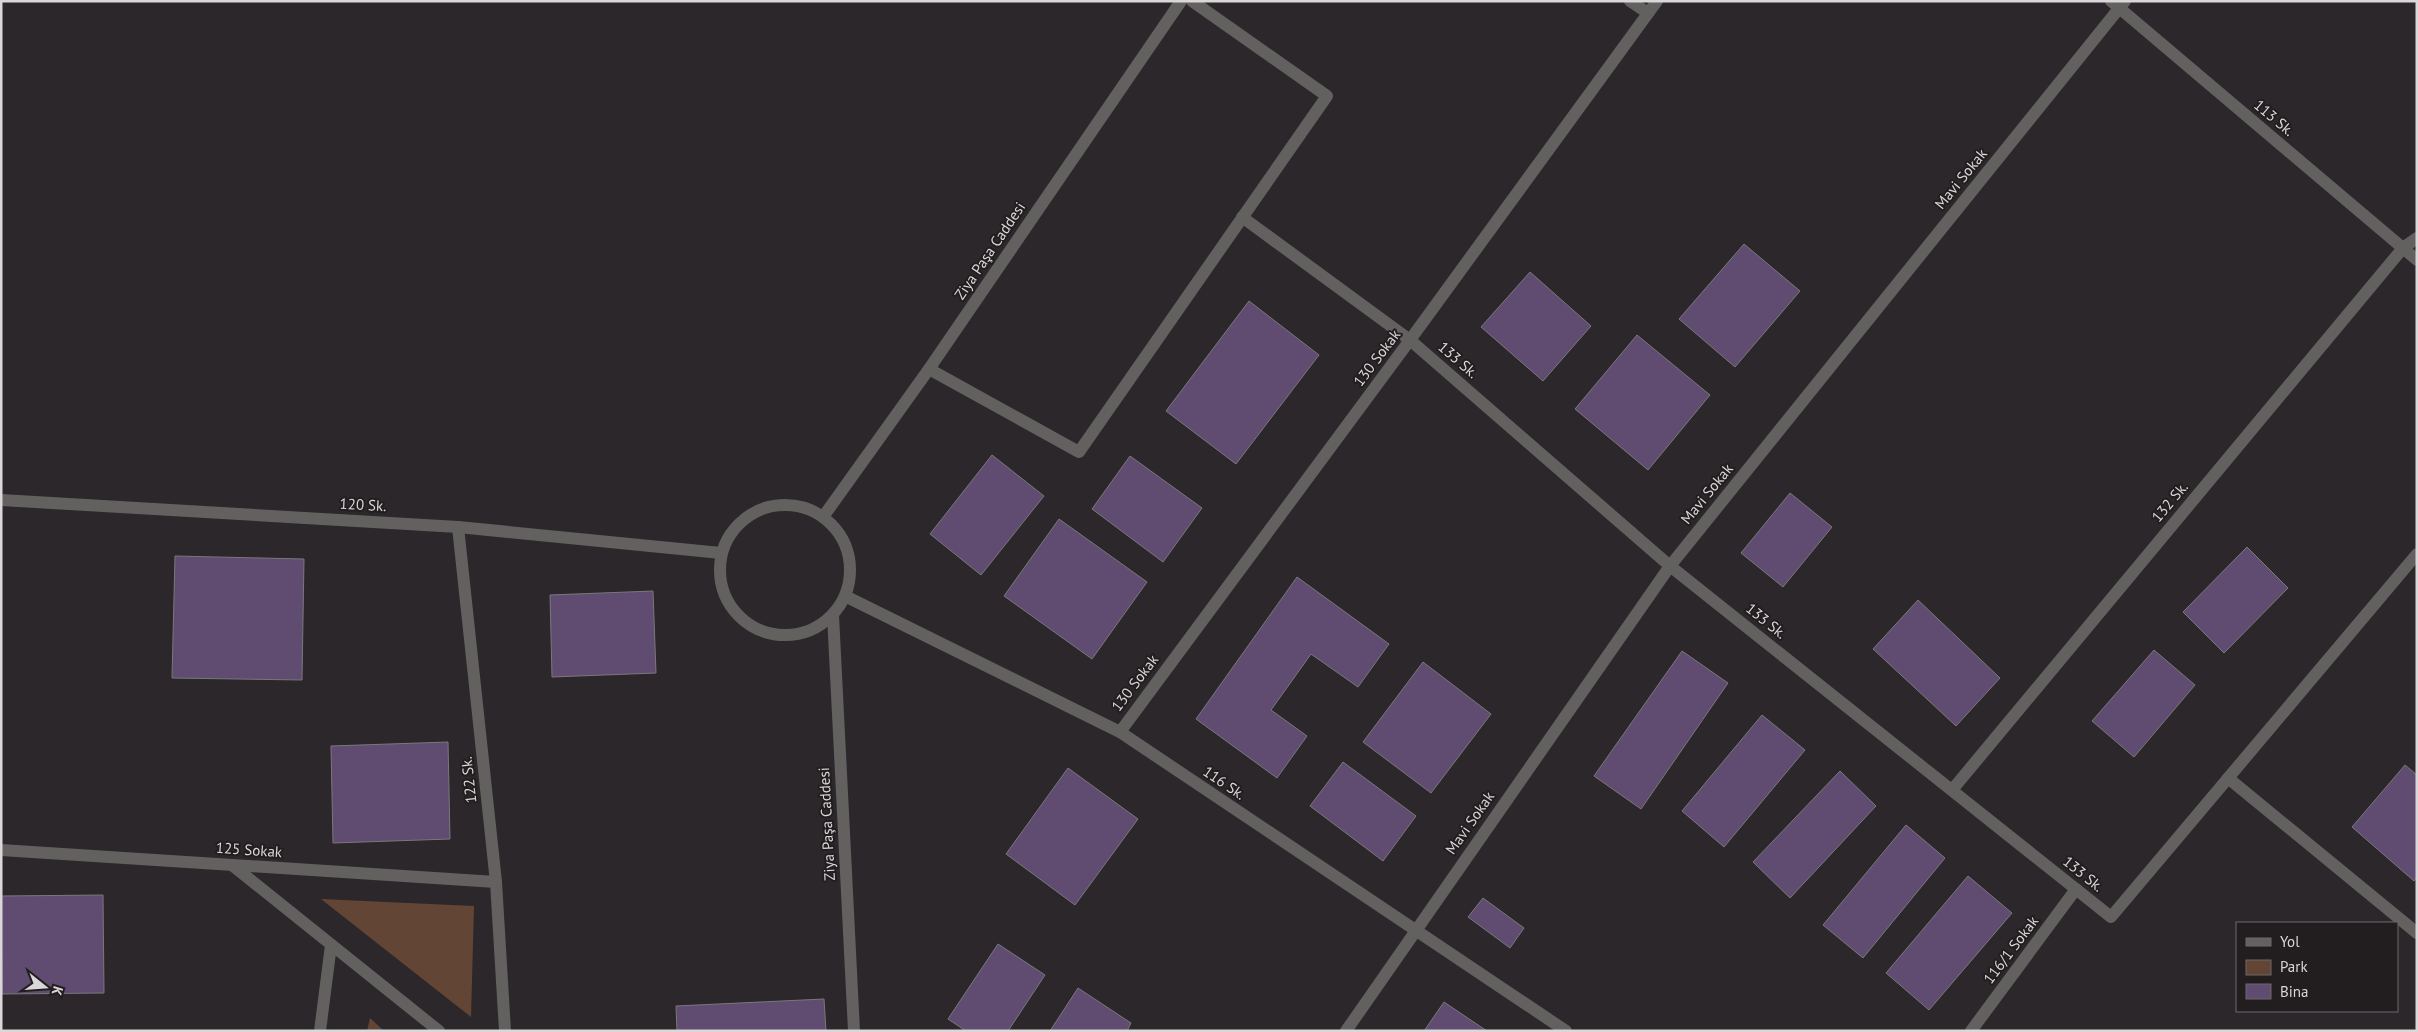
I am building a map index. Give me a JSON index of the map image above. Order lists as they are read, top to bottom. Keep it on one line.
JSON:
{"streets":{"street":["113 Sk.","Mavi Sokak","Ziya Paşa Caddesi","130 Sokak","133 Sk.","132 Sk.","120 Sk.","122 Sk.","116 Sk.","125 Sokak","116/1 Sokak"]},"crossings":[["113 Sk.","Mavi Sokak"],["113 Sk.","132 Sk."],["Mavi Sokak","133 Sk."],["Mavi Sokak","116 Sk."],["Ziya Paşa Caddesi","120 Sk."],["Ziya Paşa Caddesi","116 Sk."],["130 Sokak","133 Sk."],["130 Sokak","116 Sk."],["133 Sk.","132 Sk."],["133 Sk.","116/1 Sokak"],["120 Sk.","122 Sk."],["120 Sk.","116 Sk."],["122 Sk.","125 Sokak"]],"legend":["Yol","Park","Bina"],"north":"right"}
